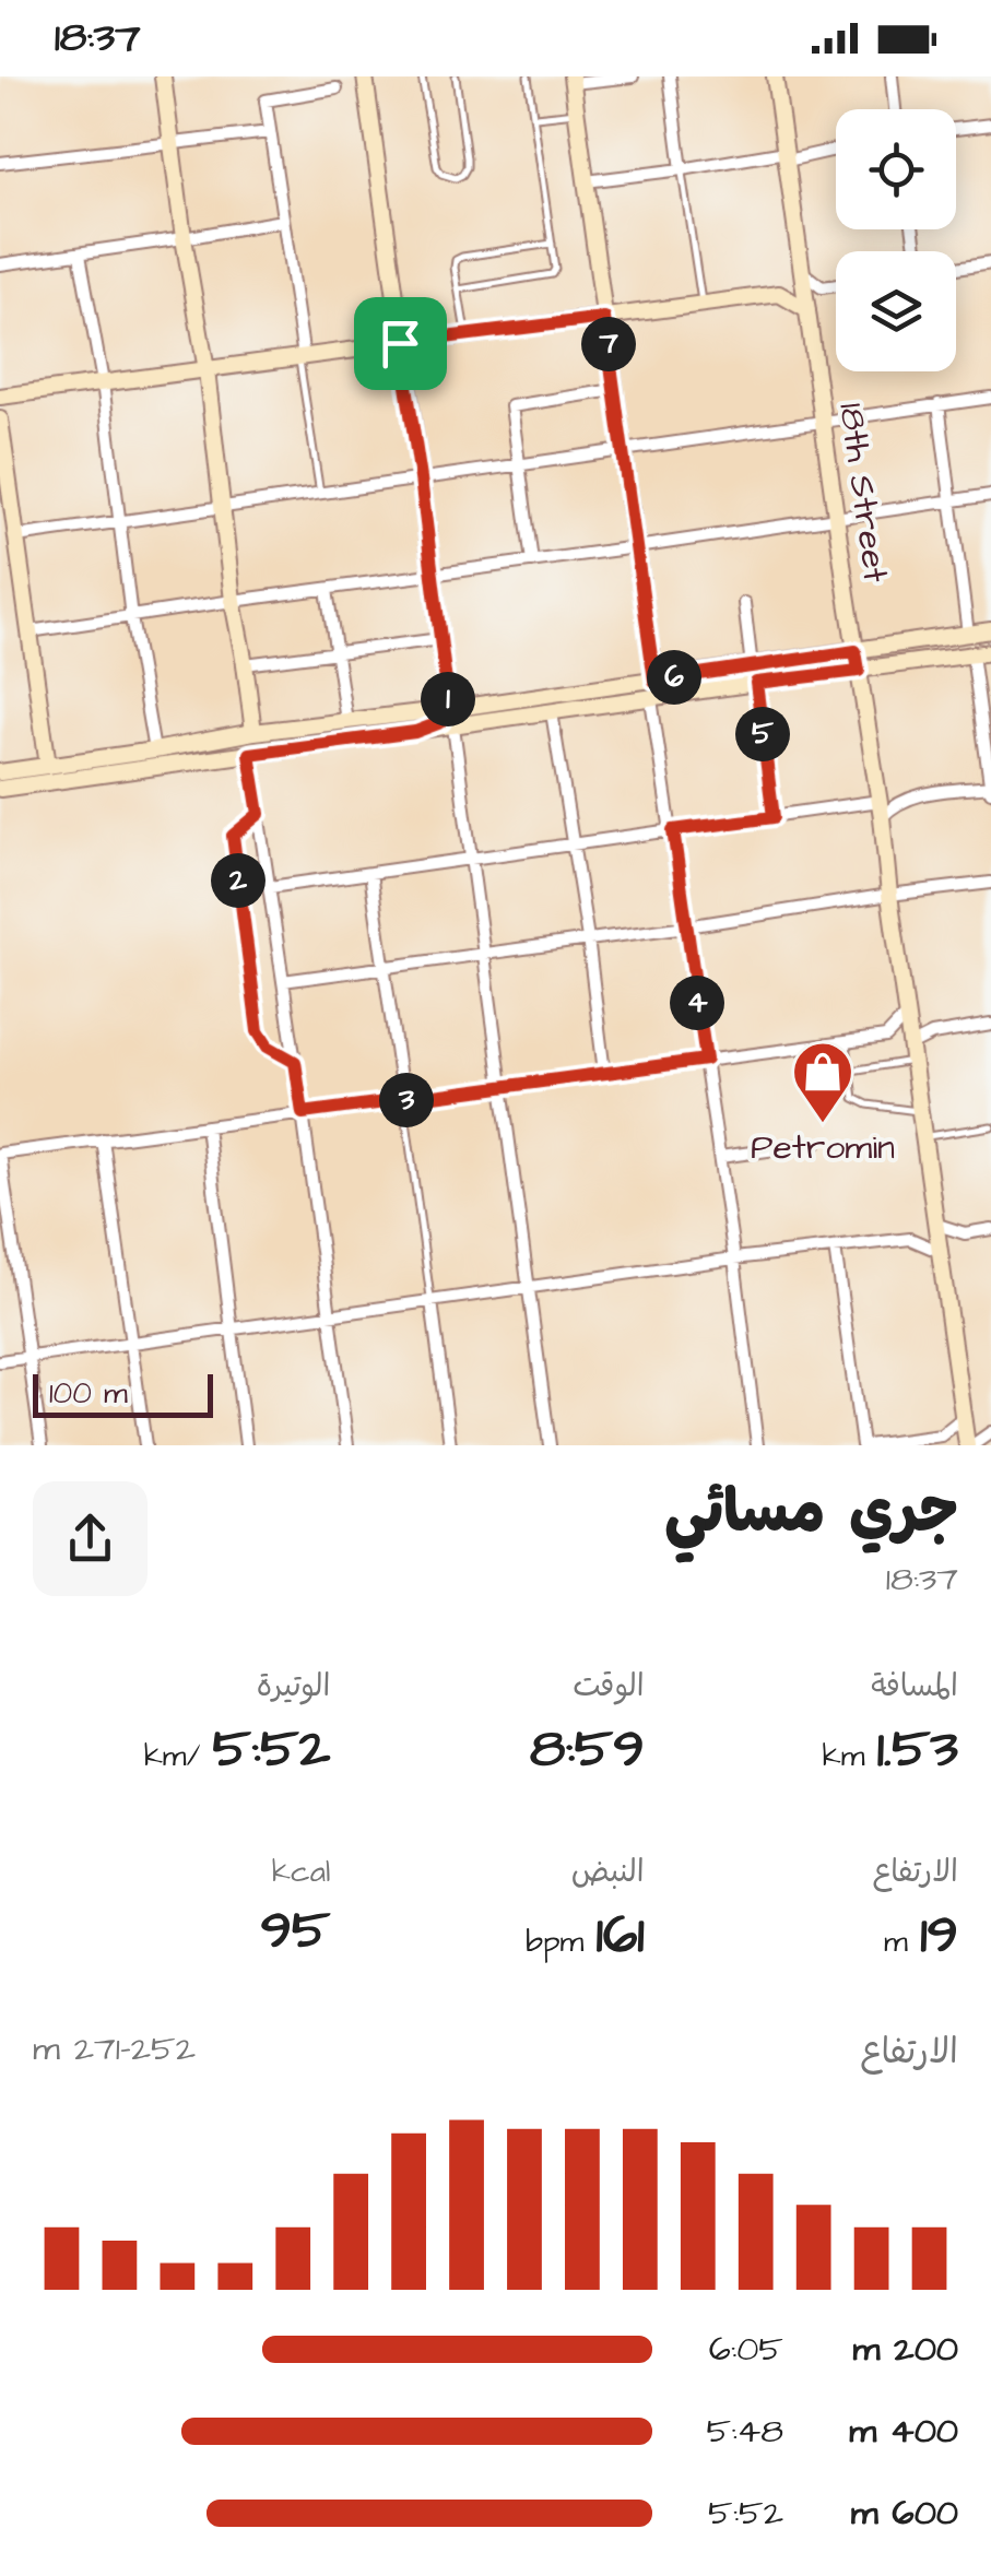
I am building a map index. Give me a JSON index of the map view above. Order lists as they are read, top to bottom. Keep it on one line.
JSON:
{"streets":{"street":["18th Street"]},"places":{"shop":["Petromin"]},"scale_bar":"100 m","page":{"status":"18:37","pins":["7","6","1","5","2","4","3"],"scale":"100 m","heading":["جري مسائي","18:37"],"stats":[["المسافة","1.53 km"],["الوقت","8:59"],["الوتيرة","5:52 /km"],["الارتفاع","19 m"],["النبض","161 bpm"],["kcal","95"]],"chart":["الارتفاع","252–271 m"],"list":[{"name":"200 m","note":"6:05"},{"name":"400 m","note":"5:48"},{"name":"600 m","note":"5:52"}]}}
